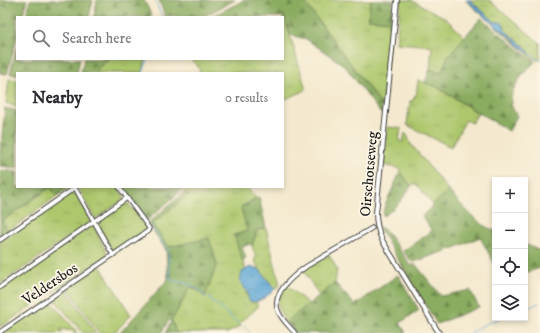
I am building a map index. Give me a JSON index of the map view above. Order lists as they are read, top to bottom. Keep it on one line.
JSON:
{"streets":{"street":["Oirschotseweg","Veldersbos"]},"page":{"search":"Search here","heading":["Nearby","0 results"],"map_buttons":["+","−"]}}
